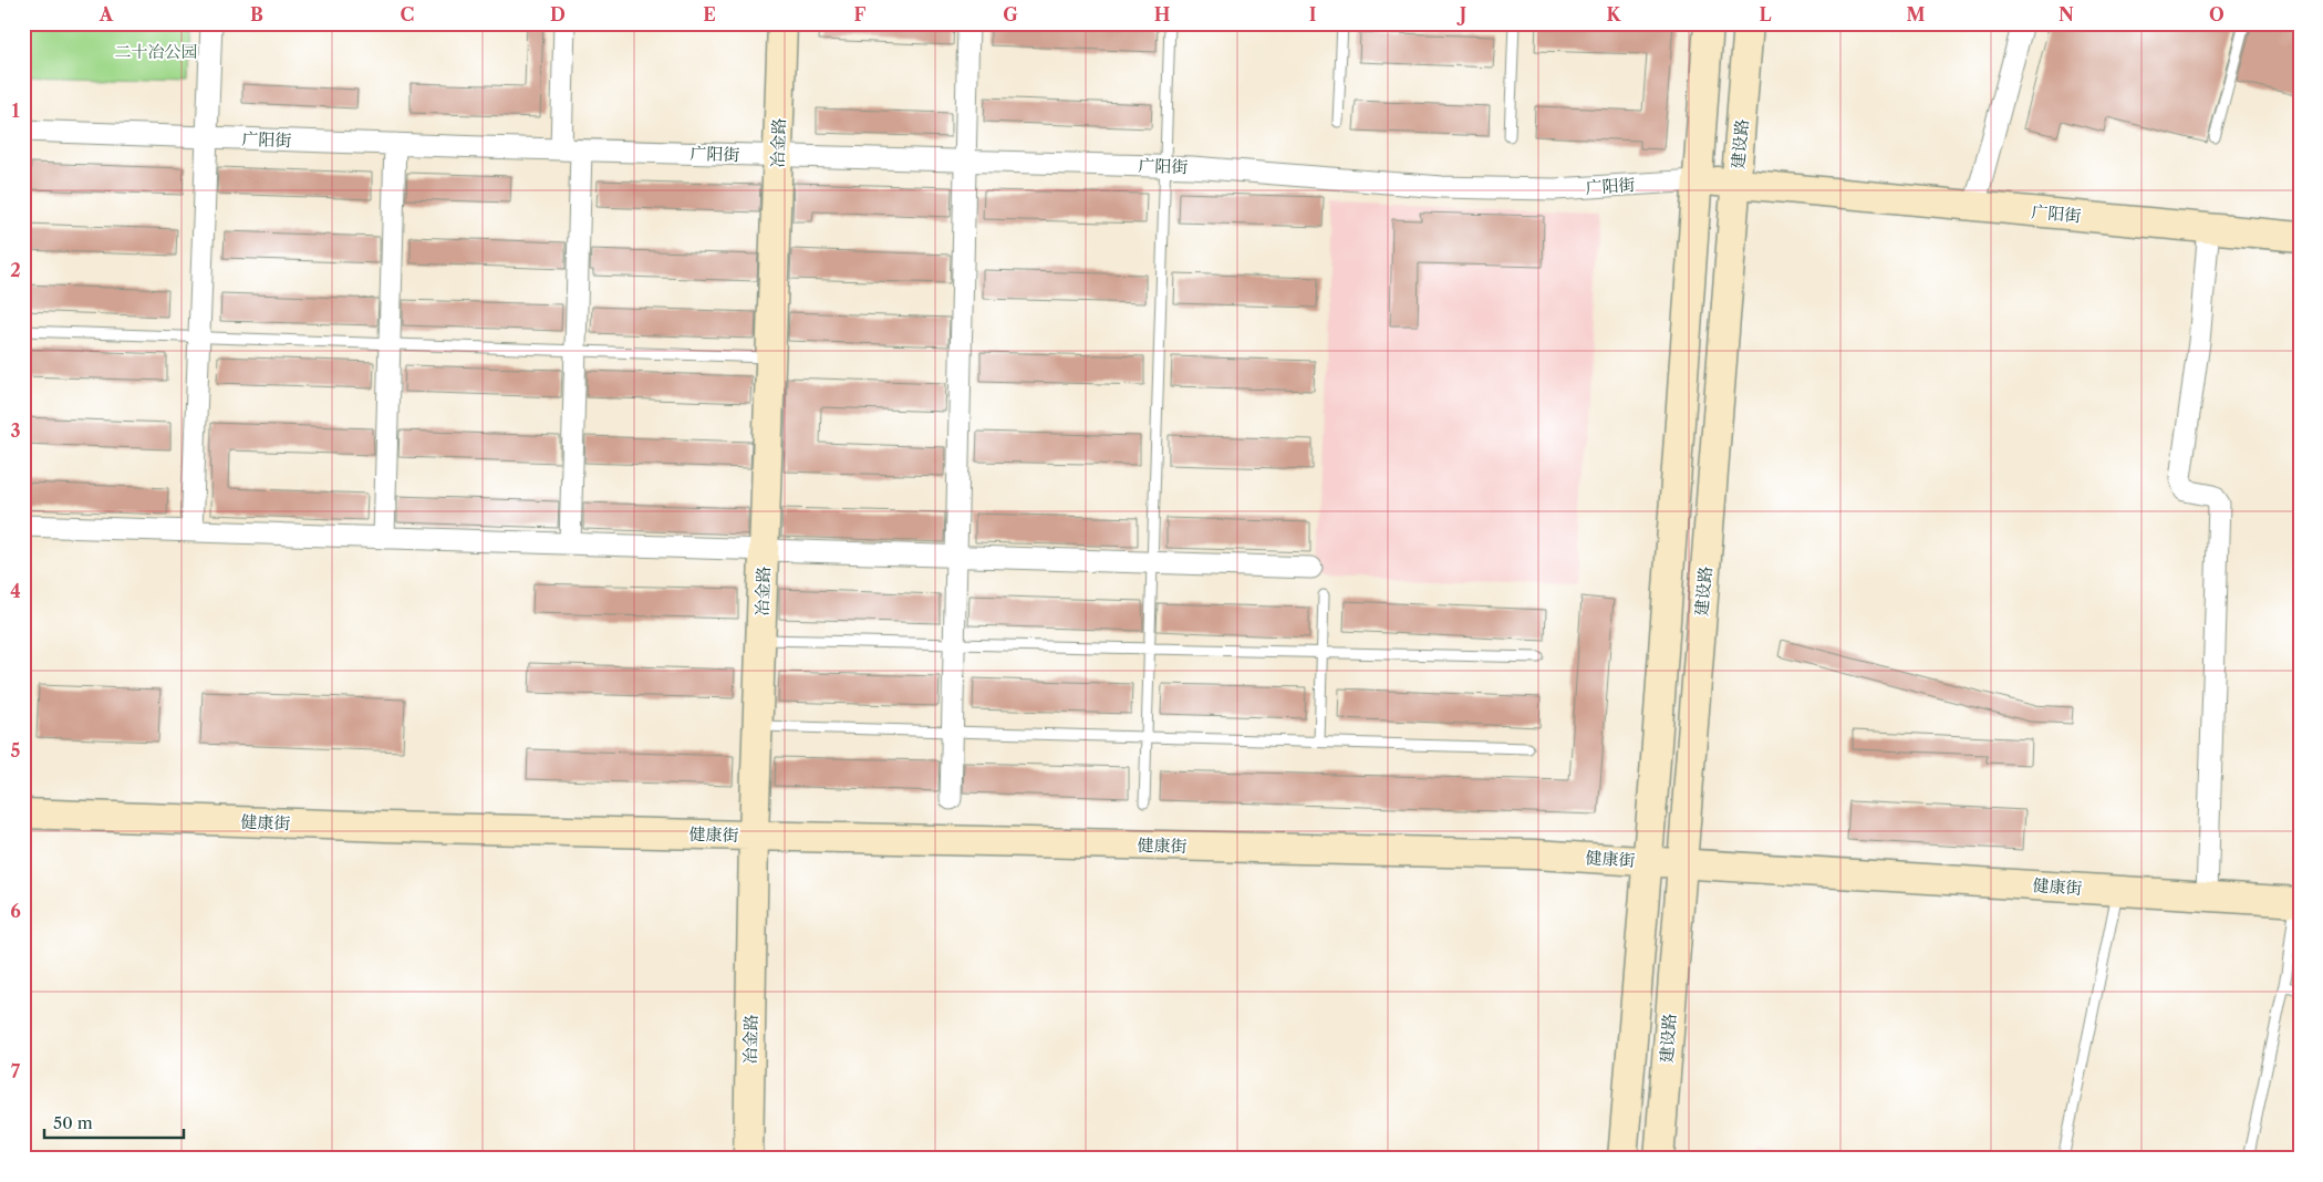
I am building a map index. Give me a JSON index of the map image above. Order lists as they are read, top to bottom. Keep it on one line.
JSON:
{"streets":{"street":["广阳街","冶金路","建设路","健康街"]},"crossings":[["广阳街","冶金路"],["广阳街","建设路"],["冶金路","健康街"],["建设路","健康街"]],"parks":["二十冶公园"],"scale_bar":"50 m","grid":{"columns":["A","B","C","D","E","F","G","H","I","J","K","L","M","N","O"],"rows":["1","2","3","4","5","6","7"]}}
